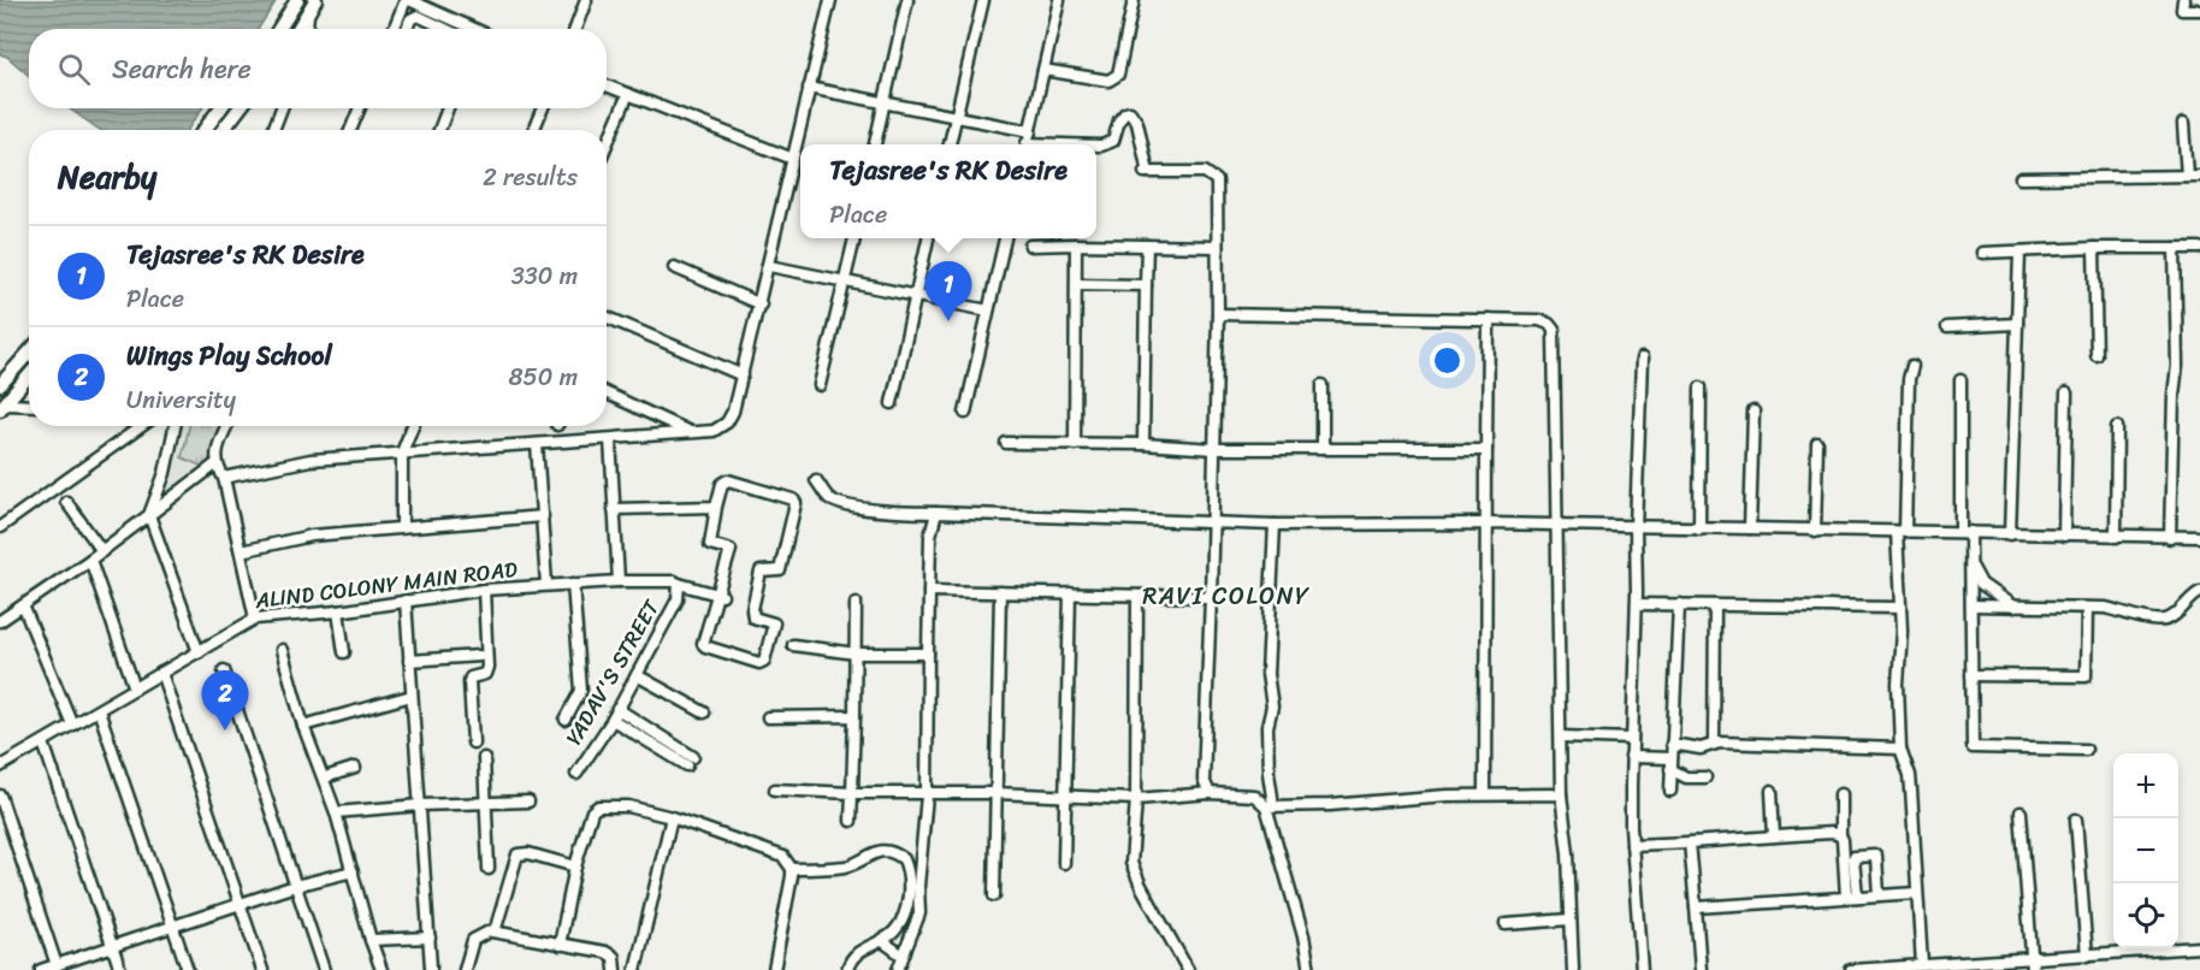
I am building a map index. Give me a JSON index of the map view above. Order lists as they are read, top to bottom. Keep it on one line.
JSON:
{"streets":{"street":["ALIND COLONY MAIN ROAD","YADAV'S STREET"]},"crossings":[["ALIND COLONY MAIN ROAD","YADAV'S STREET"]],"districts":["RAVI COLONY"],"page":{"search":"Search here","heading":["Nearby","2 results"],"popup":["Tejasree's RK Desire","Place"],"list":[{"mark":"1","name":"Tejasree's RK Desire","note":"Place","value":"330 m"},{"mark":"2","name":"Wings Play School","note":"University","value":"850 m"}],"pins":["1","2"],"map_buttons":["+","−"]}}
